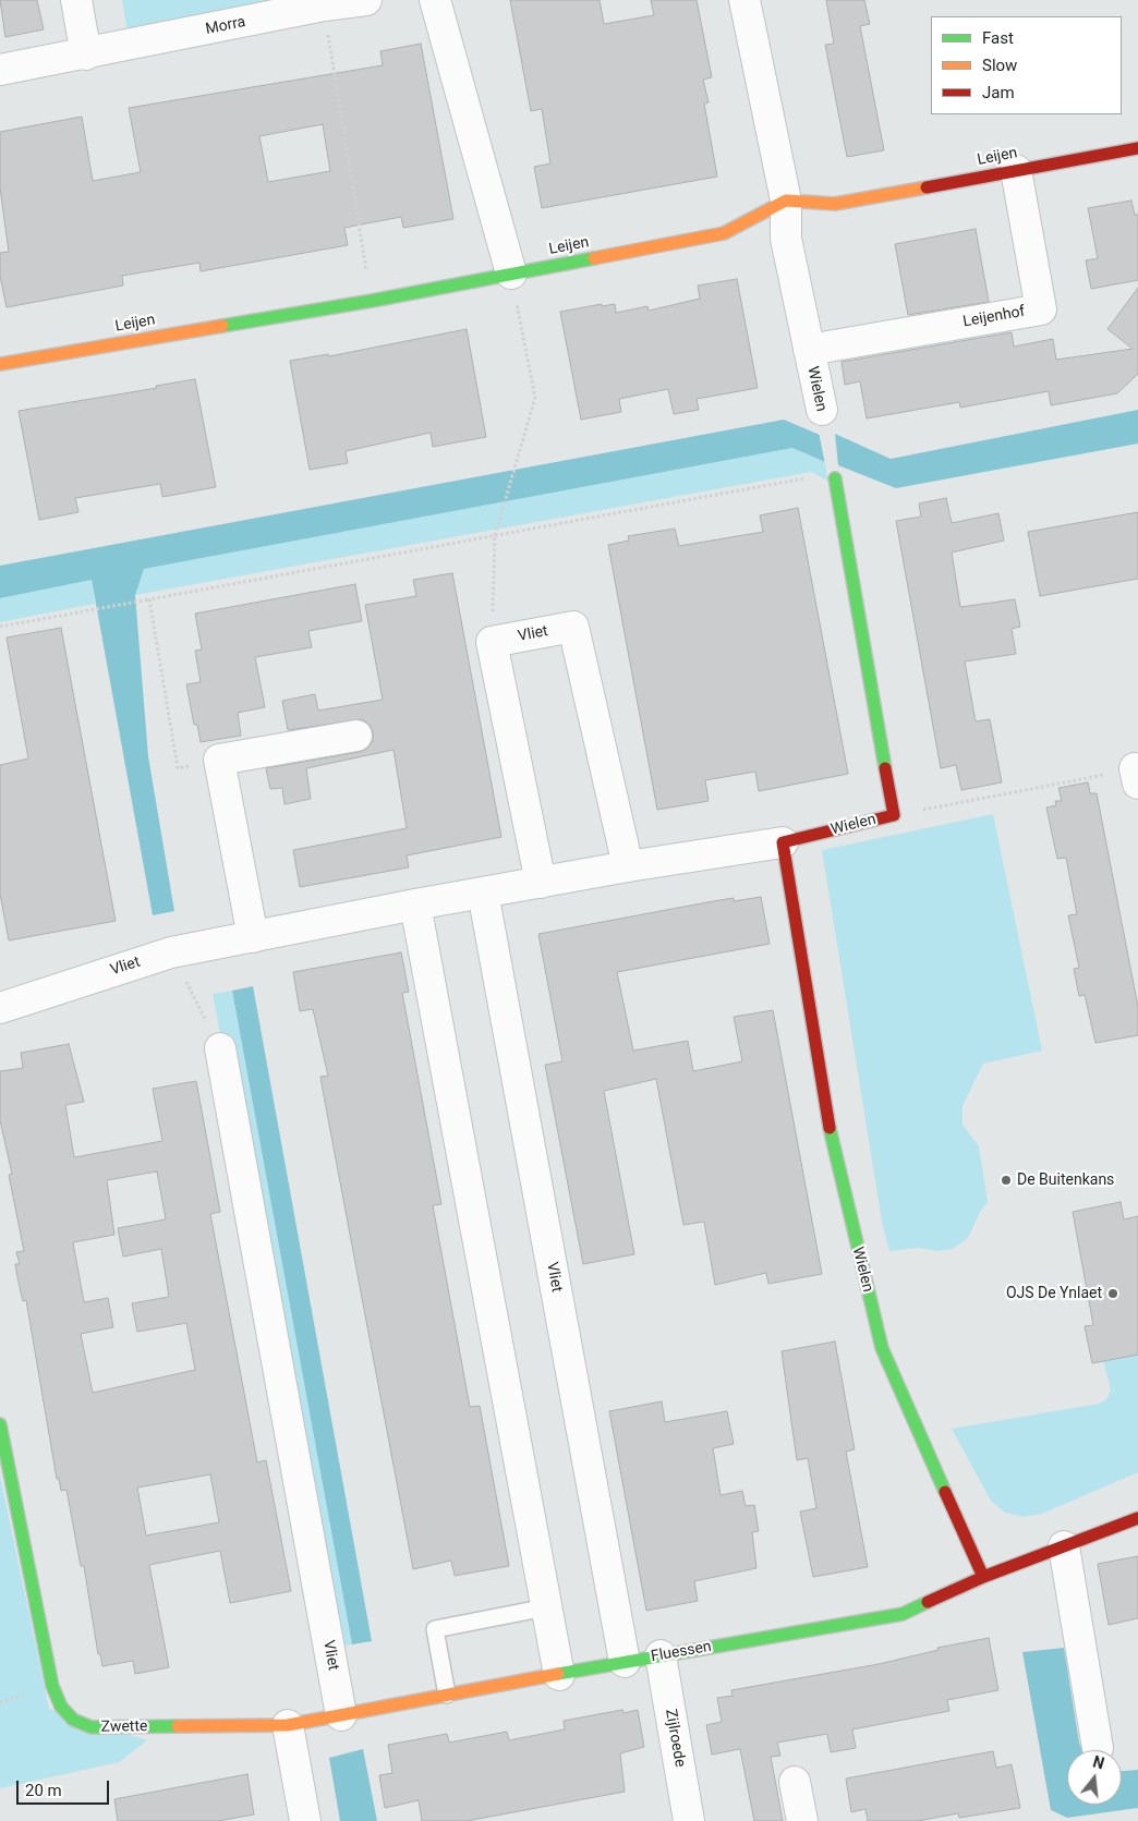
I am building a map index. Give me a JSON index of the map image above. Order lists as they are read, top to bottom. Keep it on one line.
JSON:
{"streets":{"street":["Morra","Leijen","Leijenhof","Wielen","Vliet","Fluessen","Zwette","Zijlroede"]},"crossings":[["Leijen","Leijenhof"],["Leijen","Wielen"],["Leijenhof","Wielen"],["Wielen","Vliet"],["Wielen","Fluessen"],["Vliet","Fluessen"],["Fluessen","Zwette"],["Fluessen","Zijlroede"]],"places":["De Buitenkans","OJS De Ynlaet"],"legend":["Fast","Slow","Jam"],"scale_bar":"20 m","north":"top"}
